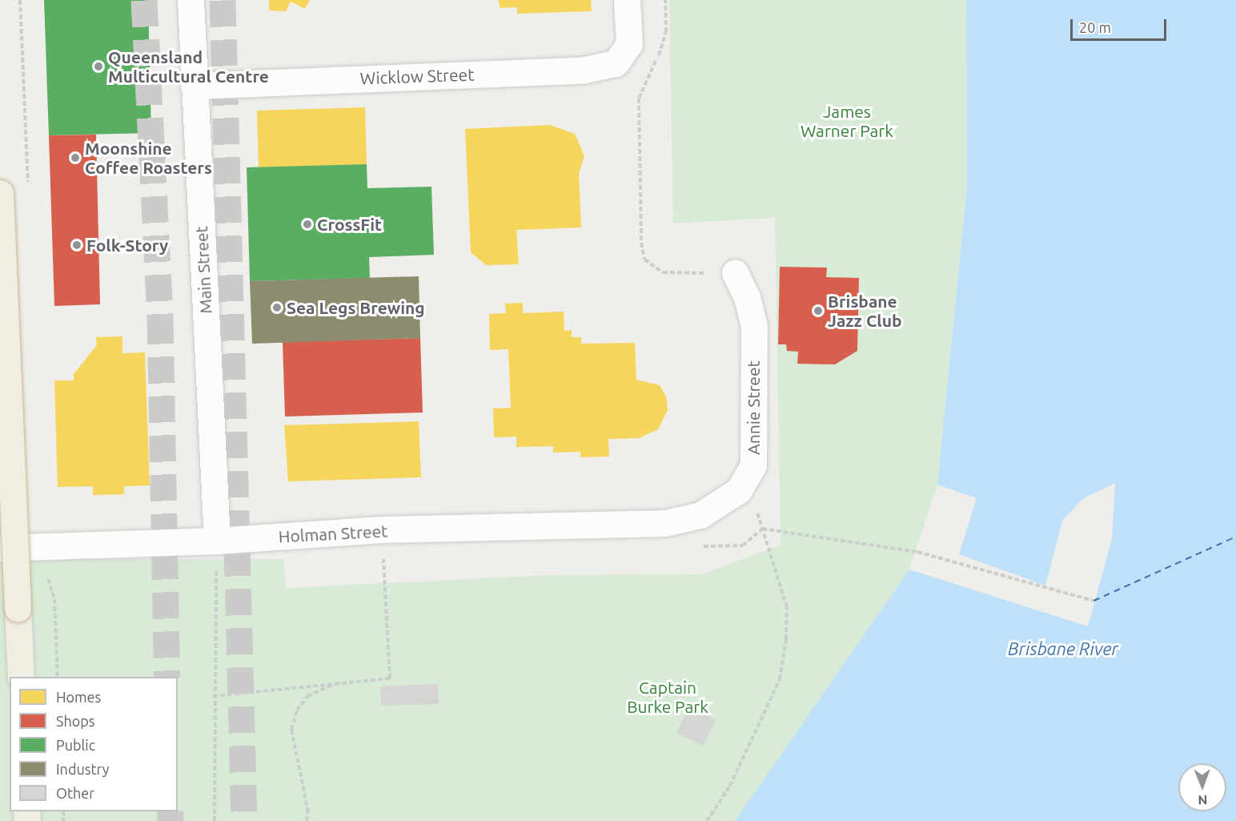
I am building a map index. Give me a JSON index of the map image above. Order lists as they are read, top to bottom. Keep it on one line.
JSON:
{"streets":{"street":["Wicklow Street","Main Street","Annie Street","Holman Street"]},"crossings":[["Wicklow Street","Main Street"],["Main Street","Holman Street"],["Annie Street","Holman Street"]],"water":["Brisbane River"],"parks":["James Warner Park","Captain Burke Park"],"places":["Queensland Multicultural Centre","Moonshine Coffee Roasters","CrossFit","Folk-Story","Sea Legs Brewing","Brisbane Jazz Club"],"legend":["Homes","Shops","Public","Industry","Other"],"scale_bar":"20 m","north":"bottom"}
